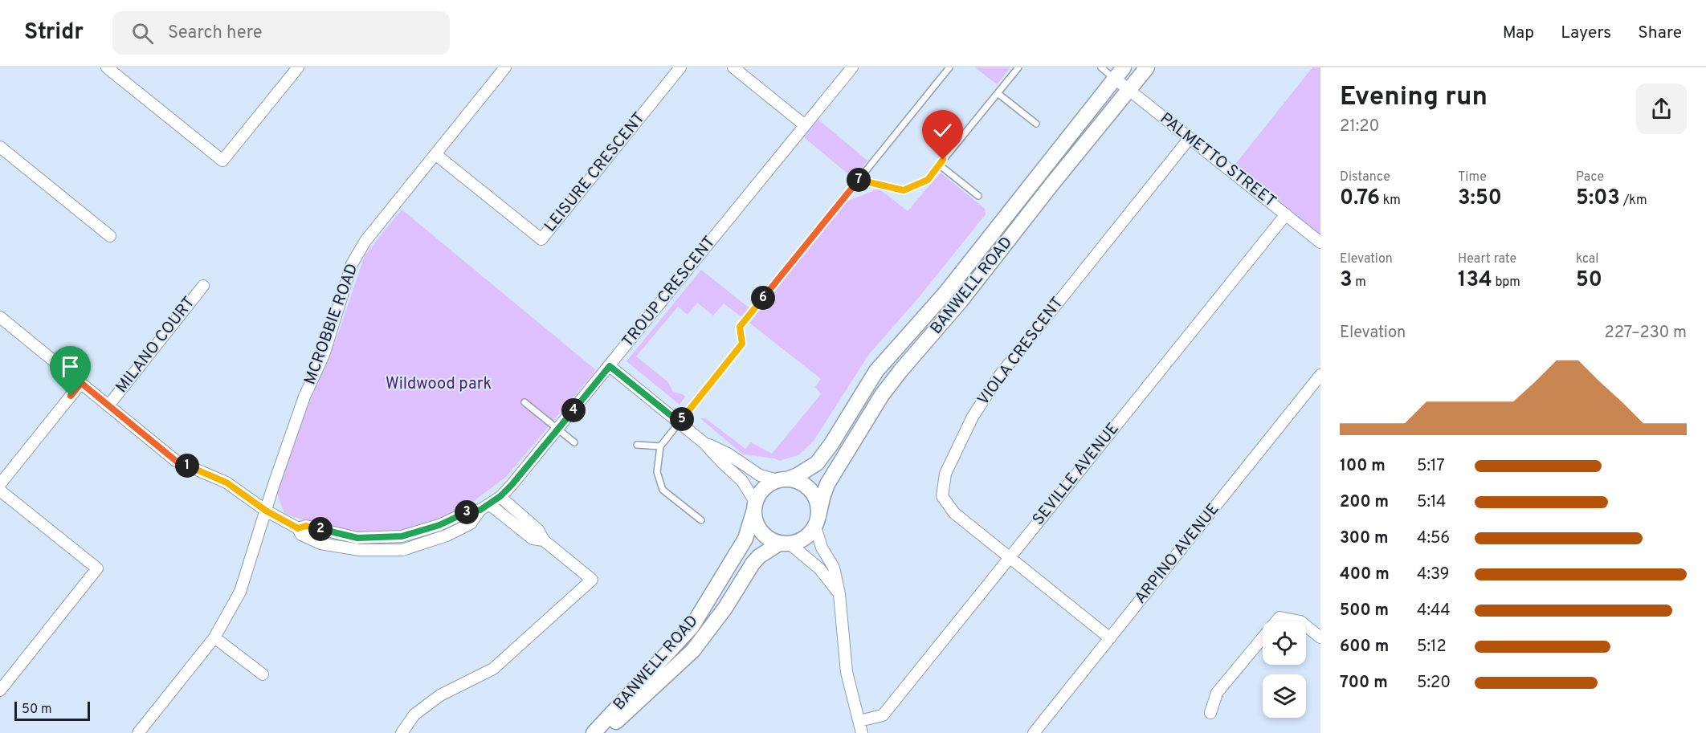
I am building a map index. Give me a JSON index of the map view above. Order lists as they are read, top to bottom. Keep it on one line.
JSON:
{"streets":{"main road":["BANWELL ROAD"],"street":["PALMETTO STREET","LEISURE CRESCENT","TROUP CRESCENT","MCROBBIE ROAD","MILANO COURT","VIOLA CRESCENT","SEVILLE AVENUE","ARPINO AVENUE"]},"crossings":[["PALMETTO STREET","BANWELL ROAD"],["PALMETTO STREET","VIOLA CRESCENT"],["PALMETTO STREET","SEVILLE AVENUE"],["LEISURE CRESCENT","MCROBBIE ROAD"],["TROUP CRESCENT","MCROBBIE ROAD"],["VIOLA CRESCENT","SEVILLE AVENUE"],["VIOLA CRESCENT","ARPINO AVENUE"]],"parks":["Wildwood park"],"scale_bar":"50 m","page":{"header":"Stridr","search":"Search here","nav":["Map","Layers","Share"],"heading":["Evening run","21:20"],"stats":[["Distance","0.76 km"],["Time","3:50"],["Pace","5:03 /km"],["Elevation","3 m"],["Heart rate","134 bpm"],["kcal","50"]],"pins":["7","6","4","5","1","3","2"],"chart":["Elevation","227–230 m"],"list":[{"name":"100 m","note":"5:17"},{"name":"200 m","note":"5:14"},{"name":"300 m","note":"4:56"},{"name":"400 m","note":"4:39"},{"name":"500 m","note":"4:44"},{"name":"600 m","note":"5:12"},{"name":"700 m","note":"5:20"}],"scale":"50 m"}}
